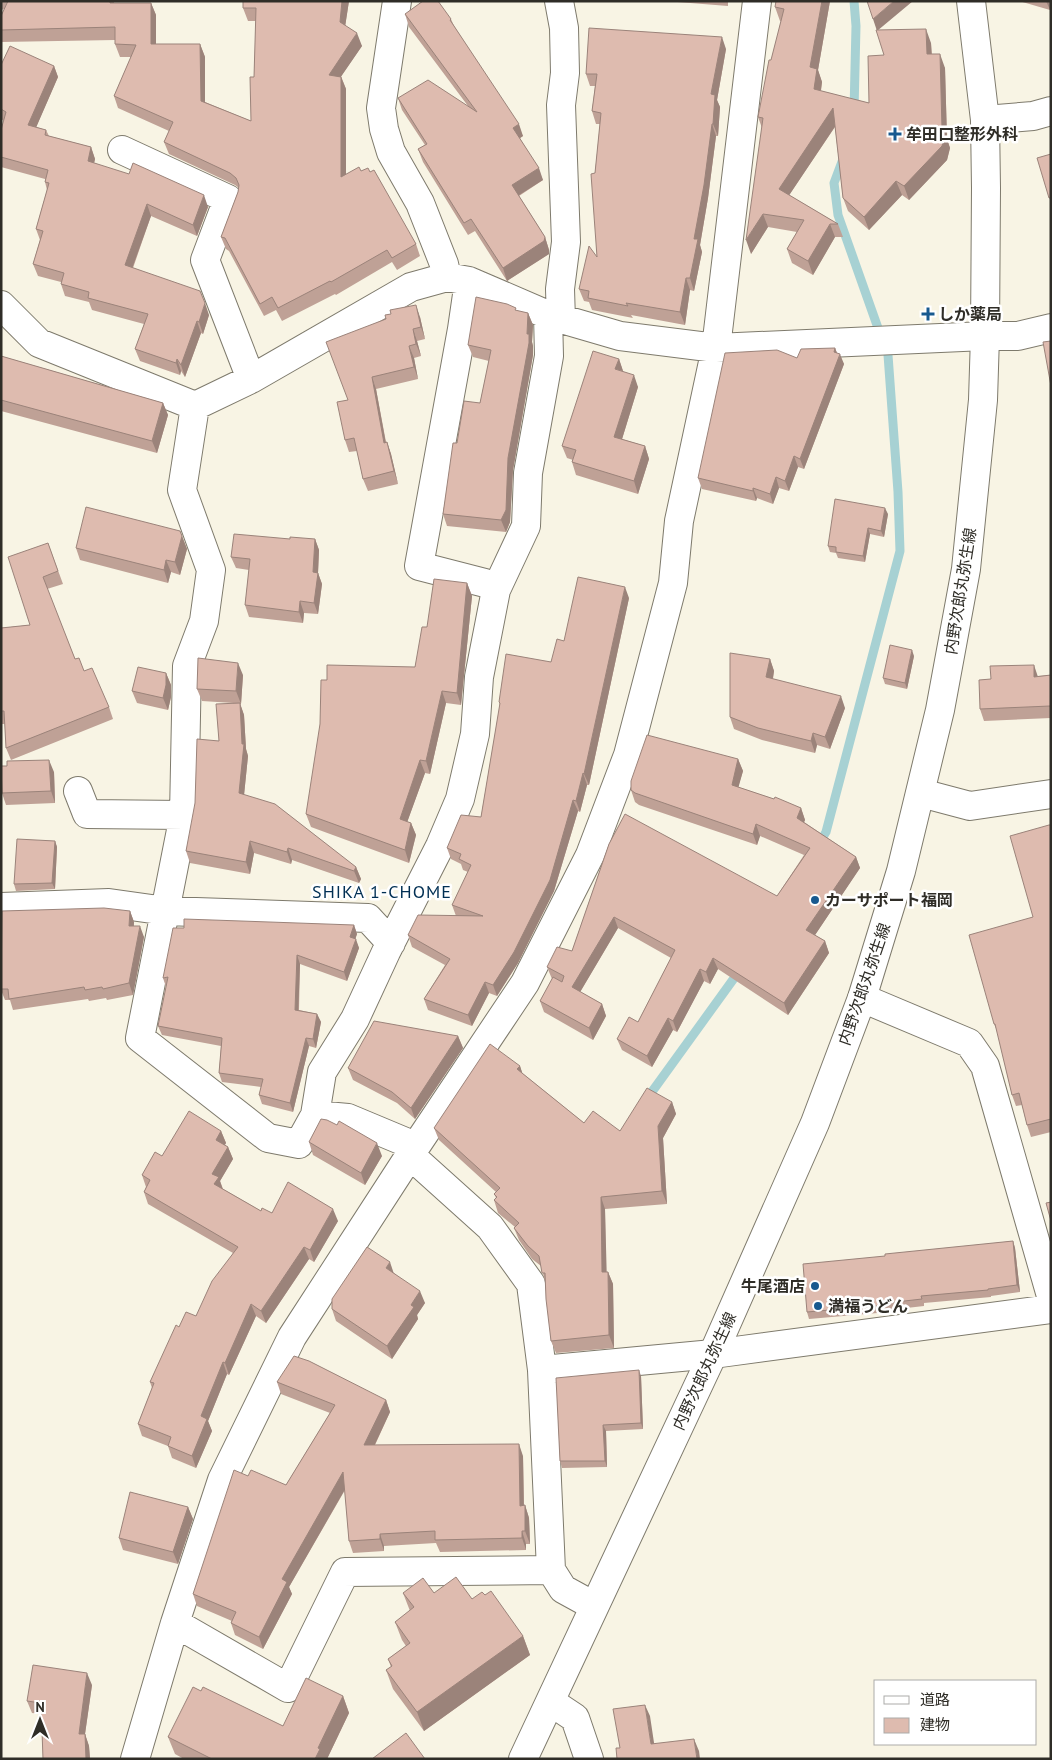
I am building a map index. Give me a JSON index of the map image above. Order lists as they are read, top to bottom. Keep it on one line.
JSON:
{"streets":{"street":["内野次郎丸弥生線"]},"districts":["SHIKA 1-CHOME"],"places":{"health":["牟田口整形外科","しか薬局"],"other":["カーサポート福岡","牛尾酒店","満福うどん"]},"legend":["道路","建物"],"north":"top"}
